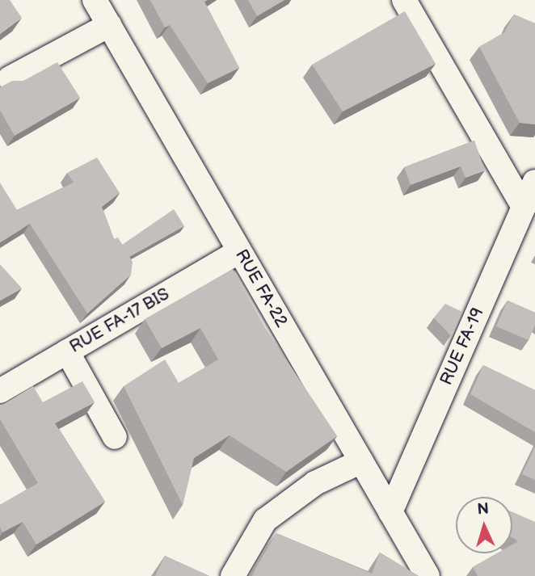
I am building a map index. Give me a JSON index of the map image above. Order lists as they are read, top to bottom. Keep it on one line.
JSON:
{"streets":{"street":["RUE FA-22","RUE FA-17 BIS","RUE FA-19"]},"crossings":[["RUE FA-22","RUE FA-17 BIS"],["RUE FA-22","RUE FA-19"]],"north":"top"}
